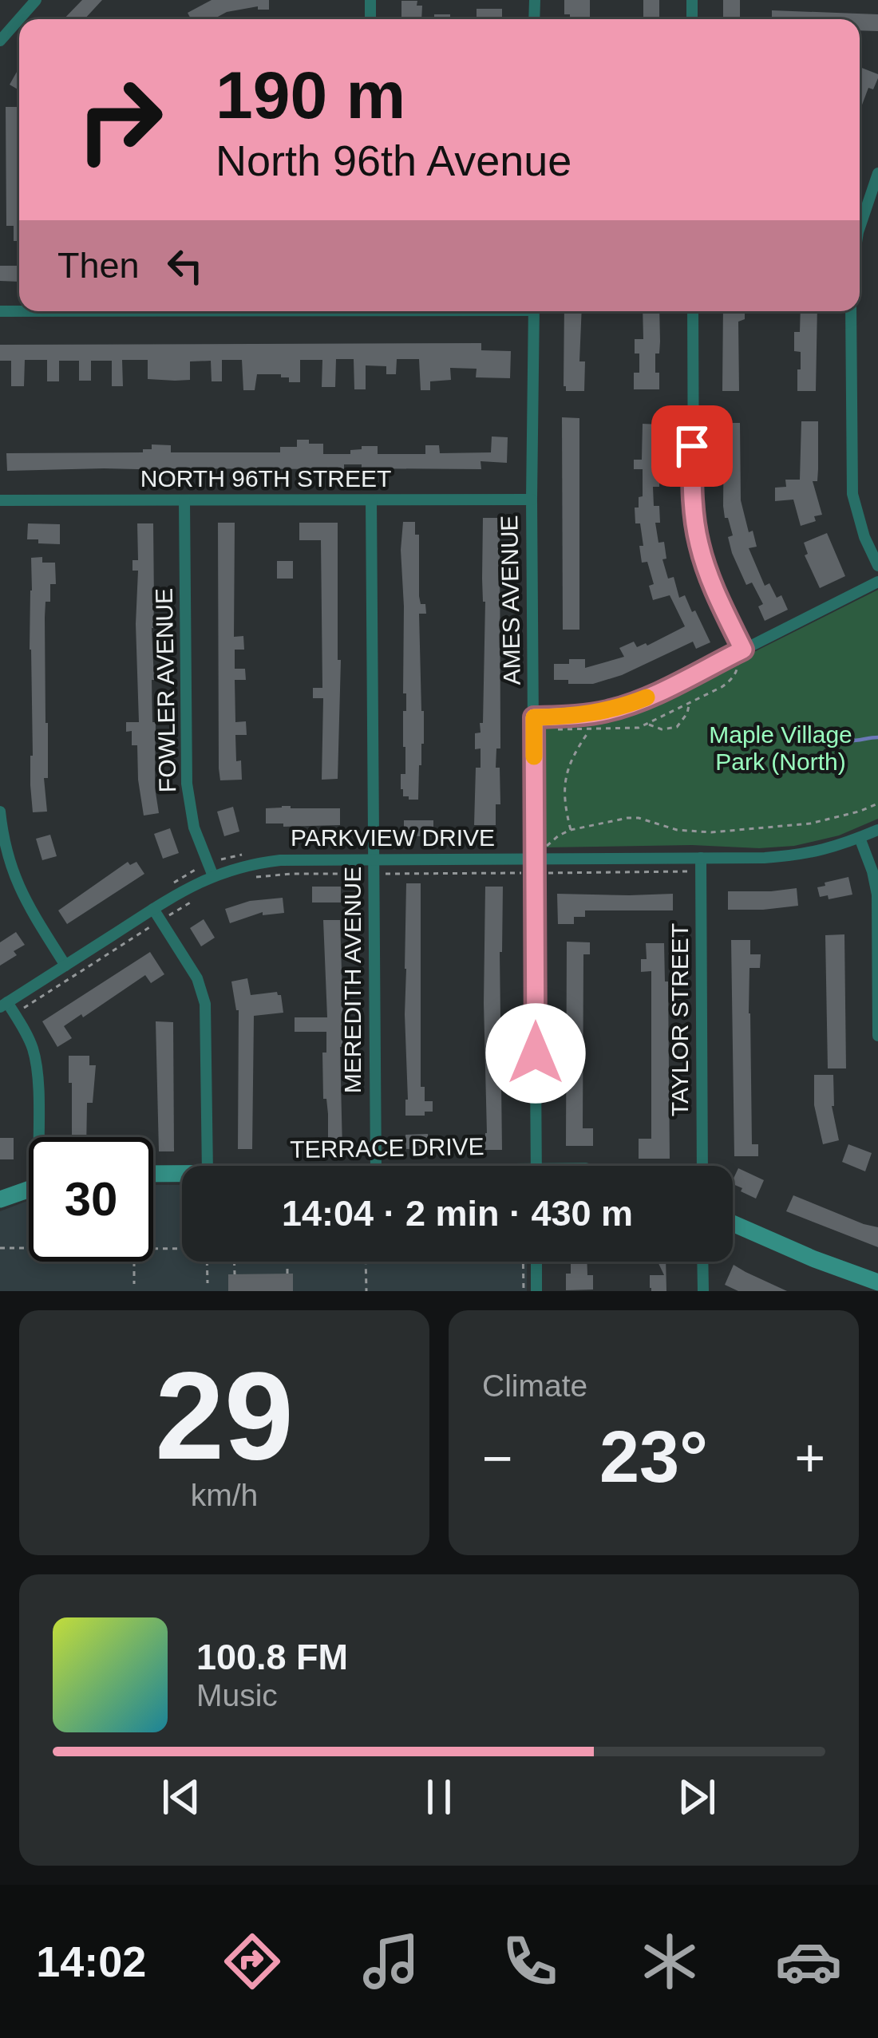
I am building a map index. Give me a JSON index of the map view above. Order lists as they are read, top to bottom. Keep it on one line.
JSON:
{"streets":{"street":["NORTH 96TH STREET","AMES AVENUE","FOWLER AVENUE","PARKVIEW DRIVE","MEREDITH AVENUE","TAYLOR STREET","TERRACE DRIVE"]},"crossings":[["NORTH 96TH STREET","AMES AVENUE"],["NORTH 96TH STREET","FOWLER AVENUE"],["NORTH 96TH STREET","MEREDITH AVENUE"],["AMES AVENUE","PARKVIEW DRIVE"],["FOWLER AVENUE","PARKVIEW DRIVE"],["PARKVIEW DRIVE","MEREDITH AVENUE"],["PARKVIEW DRIVE","TAYLOR STREET"]],"parks":["Maple Village Park (North)"],"page":{"turn":["190 m","North 96th Avenue"],"then":"Then","limit":"30","trip":"14:04 · 2 min · 430 m","tile":[["29","km/h"],"Climate"],"heat":["−","23°","+"],"song":["100.8 FM","Music"],"tabs":"14:02"}}
